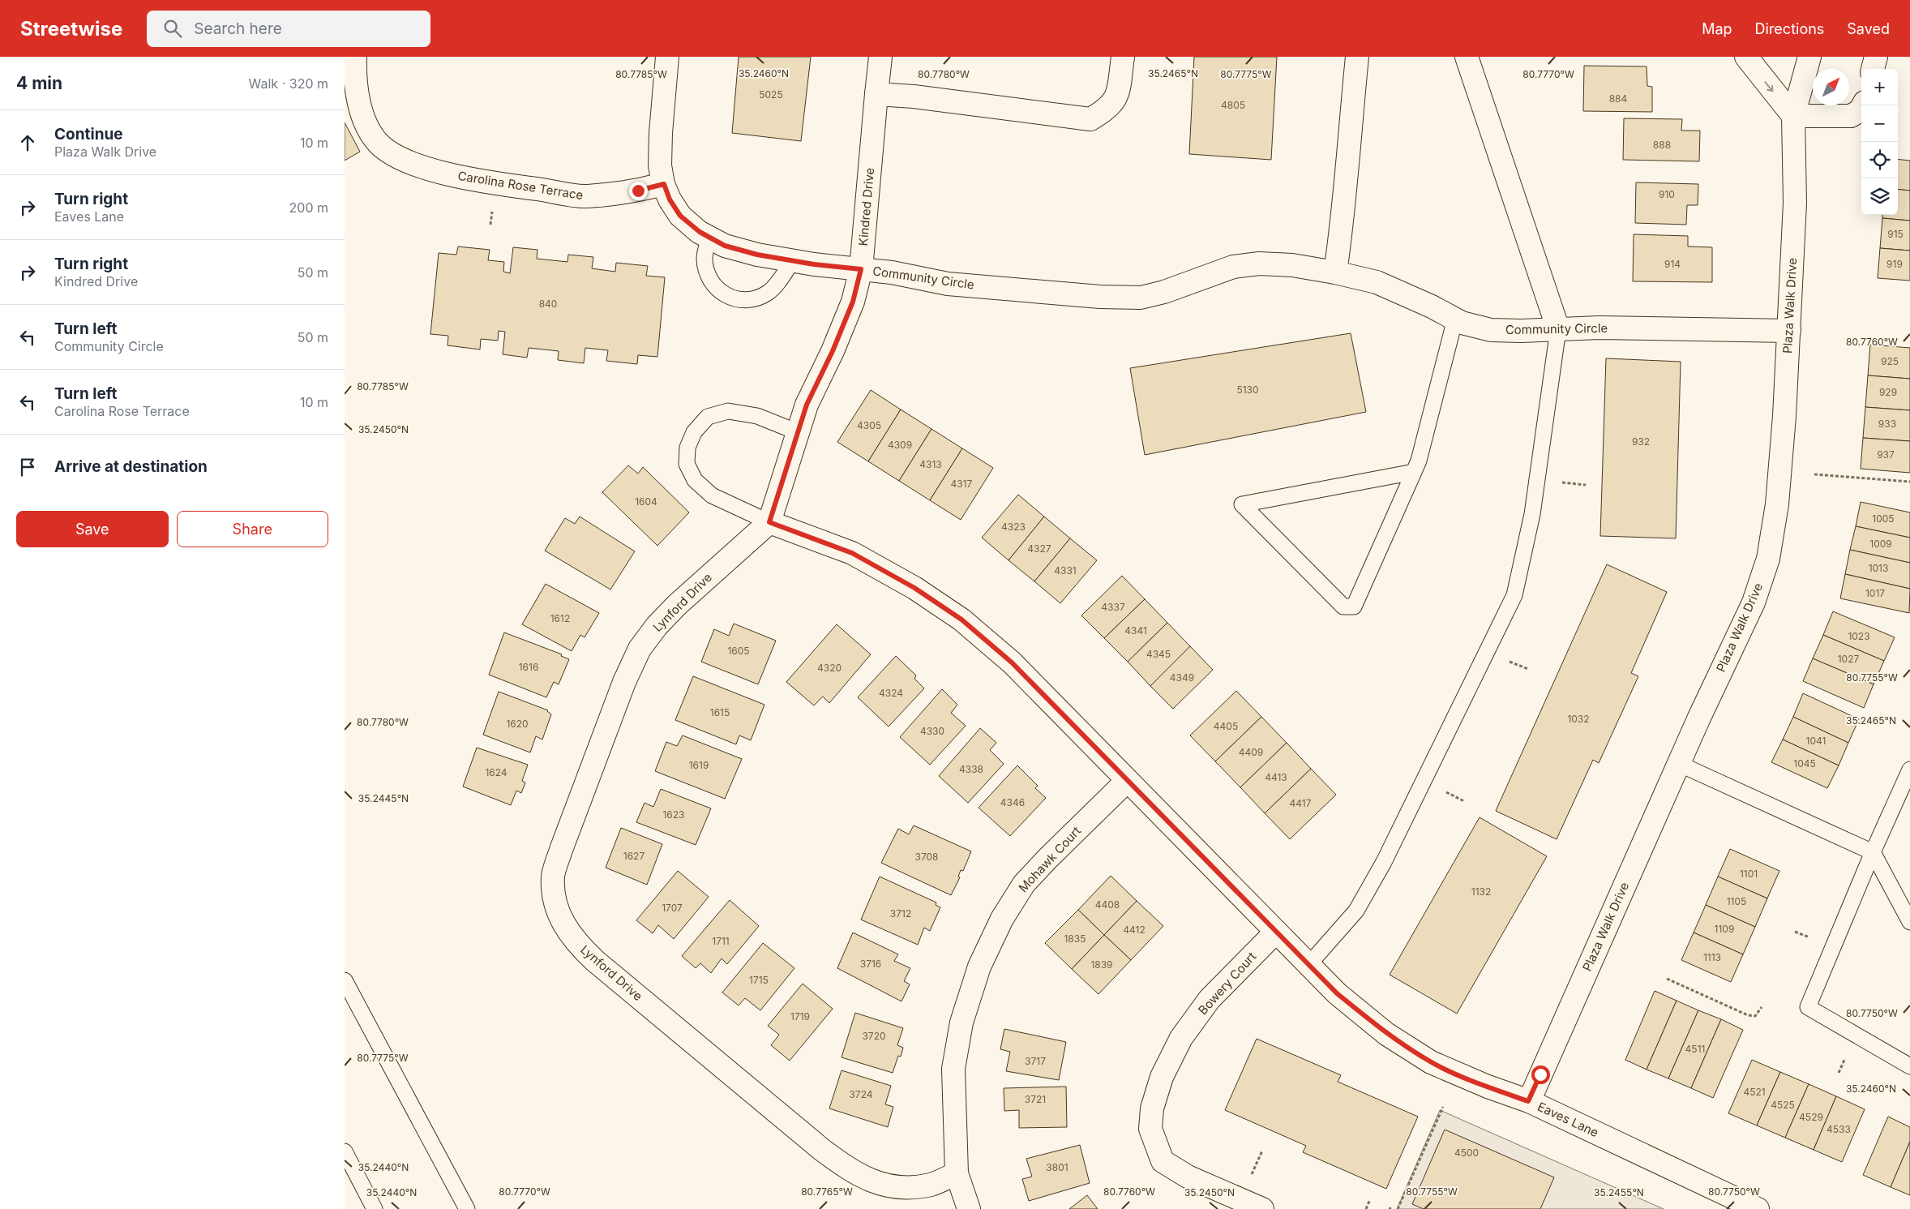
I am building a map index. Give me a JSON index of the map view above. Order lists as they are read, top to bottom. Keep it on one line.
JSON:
{"streets":{"street":["Carolina Rose Terrace","Kindred Drive","Community Circle","Plaza Walk Drive","Lynford Drive","Mohawk Court","Bowery Court","Eaves Lane"]},"crossings":[["Carolina Rose Terrace","Community Circle"],["Kindred Drive","Community Circle"],["Kindred Drive","Lynford Drive"],["Kindred Drive","Eaves Lane"],["Community Circle","Plaza Walk Drive"],["Plaza Walk Drive","Eaves Lane"],["Lynford Drive","Mohawk Court"],["Lynford Drive","Eaves Lane"],["Mohawk Court","Eaves Lane"],["Bowery Court","Eaves Lane"]],"house_numbers":["5025","884","4805","888","910","915","914","919","840","925","5130","929","933","4305","932","4309","937","4313","4317","1604","1005","4323","1009","4327","1013","4331","1017","4337","1612","4341","1023","1605","4345","1027","1616","4320","4349","4324","1615","1032","1620","4405","4330","1041","4409","1045","1619","4338","1624","4413","4346","4417","1623","1627","3708","1101","1132","1105","4408","1707","3712","1109","4412","1835","1711","1113","3716","1839","1715","1719","3720","4511","3717","4521","3724","3721","4525","4529","4533","4500","3801"],"north":"top right","page":{"header":"Streetwise","search":"Search here","nav":["Map","Directions","Saved"],"heading":["4 min","Walk · 320 m"],"map_buttons":["+","−"],"list":[["Continue","Plaza Walk Drive","10 m"],["Turn right","Eaves Lane","200 m"],["Turn right","Kindred Drive","50 m"],["Turn left","Community Circle","50 m"],["Turn left","Carolina Rose Terrace","10 m"],"Arrive at destination"],"buttons":["Save","Share"]},"coordinates":["35.2460°N","35.2465°N","80.7785°W","80.7775°W","80.7770°W","80.7780°W","80.7760°W","35.2450°N","80.7755°W","35.2445°N","80.7750°W","35.2440°N","80.7765°W","35.2455°N"]}
